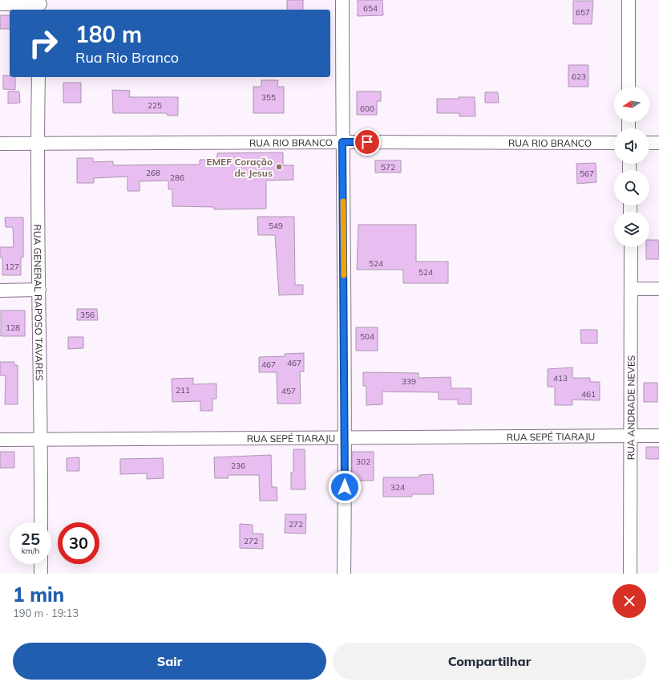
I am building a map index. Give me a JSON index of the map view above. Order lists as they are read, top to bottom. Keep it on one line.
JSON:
{"streets":{"street":["RUA RIO BRANCO","RUA GENERAL RAPOSO TAVARES","RUA ANDRADE NEVES","RUA SEPÉ TIARAJU"]},"crossings":[["RUA RIO BRANCO","RUA GENERAL RAPOSO TAVARES"],["RUA GENERAL RAPOSO TAVARES","RUA SEPÉ TIARAJU"],["RUA ANDRADE NEVES","RUA SEPÉ TIARAJU"]],"places":["EMEF Coração de Jesus"],"house_numbers":["654","657","623","355","225","600","572","268","567","286","549","524","127","524","356","128","504","467","467","413","339","211","457","461","302","236","324","272","272"],"north":"left","page":{"turn":["180 m","Rua Rio Branco"],"speed":"25 km/h","limit":"30","heading":["1 min","190 m · 19:13"],"buttons":["Sair","Compartilhar"]}}
